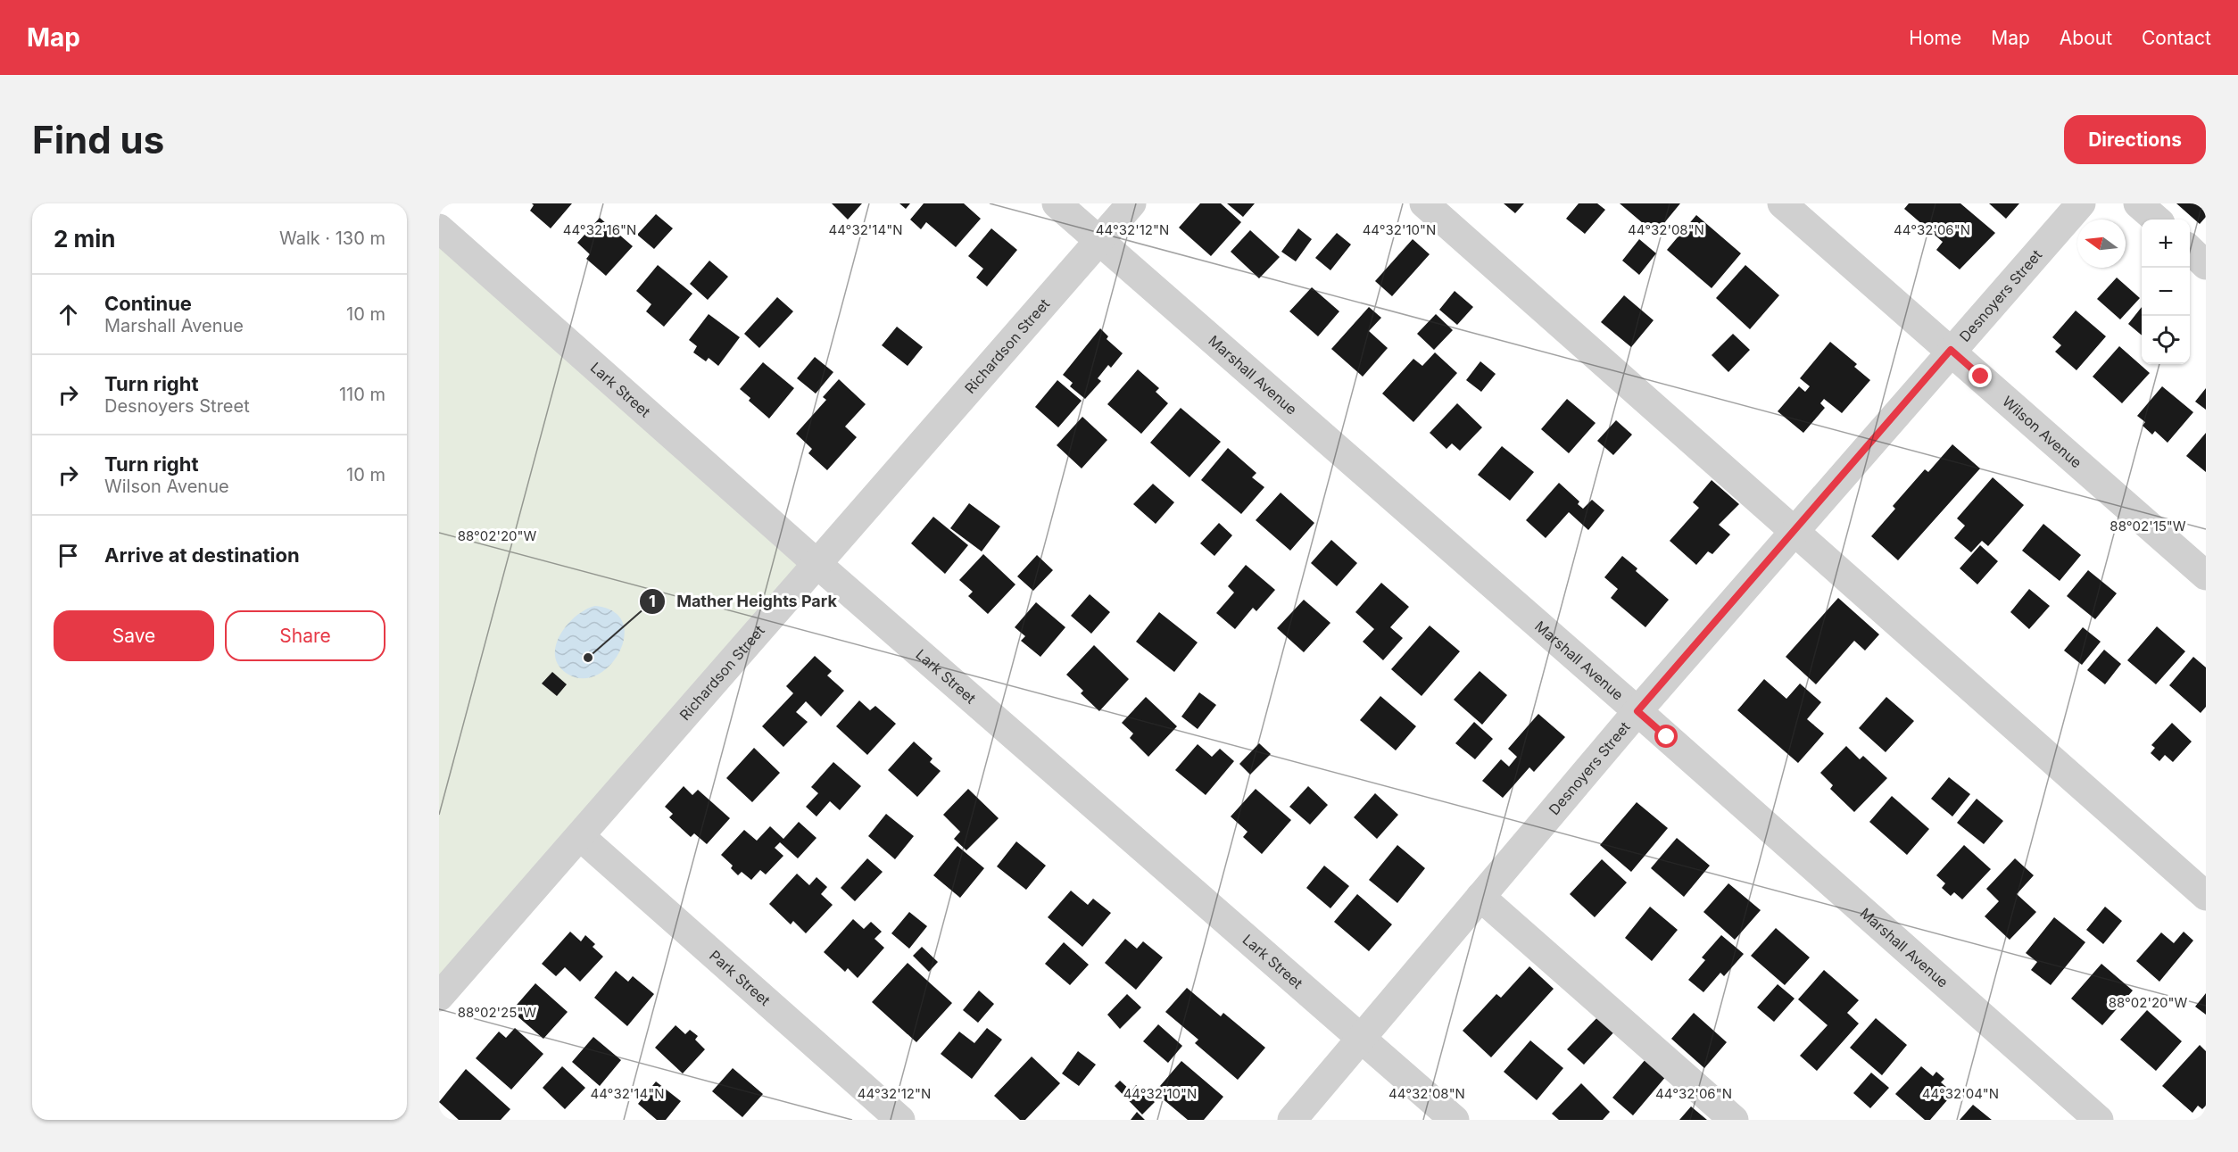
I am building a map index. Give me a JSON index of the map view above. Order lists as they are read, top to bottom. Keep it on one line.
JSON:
{"streets":{"street":["Desnoyers Street","Richardson Street","Marshall Avenue","Lark Street","Wilson Avenue","Park Street"]},"crossings":[["Desnoyers Street","Marshall Avenue"],["Desnoyers Street","Lark Street"],["Desnoyers Street","Wilson Avenue"],["Richardson Street","Marshall Avenue"],["Richardson Street","Lark Street"],["Richardson Street","Park Street"]],"places":["Mather Heights Park"],"north":"left","page":{"header":"Map","nav":["Home","Map","About","Contact"],"buttons":["Directions",["Save","Share"]],"title":"Find us","heading":["2 min","Walk · 130 m"],"map_buttons":["+","−"],"list":[["Continue","Marshall Avenue","10 m"],["Turn right","Desnoyers Street","110 m"],["Turn right","Wilson Avenue","10 m"],"Arrive at destination"]},"coordinates":["44°32'16\"N","44°32'14\"N","44°32'12\"N","44°32'10\"N","44°32'08\"N","44°32'06\"N","88°02'15\"W","88°02'20\"W","88°02'25\"W","44°32'04\"N"]}
